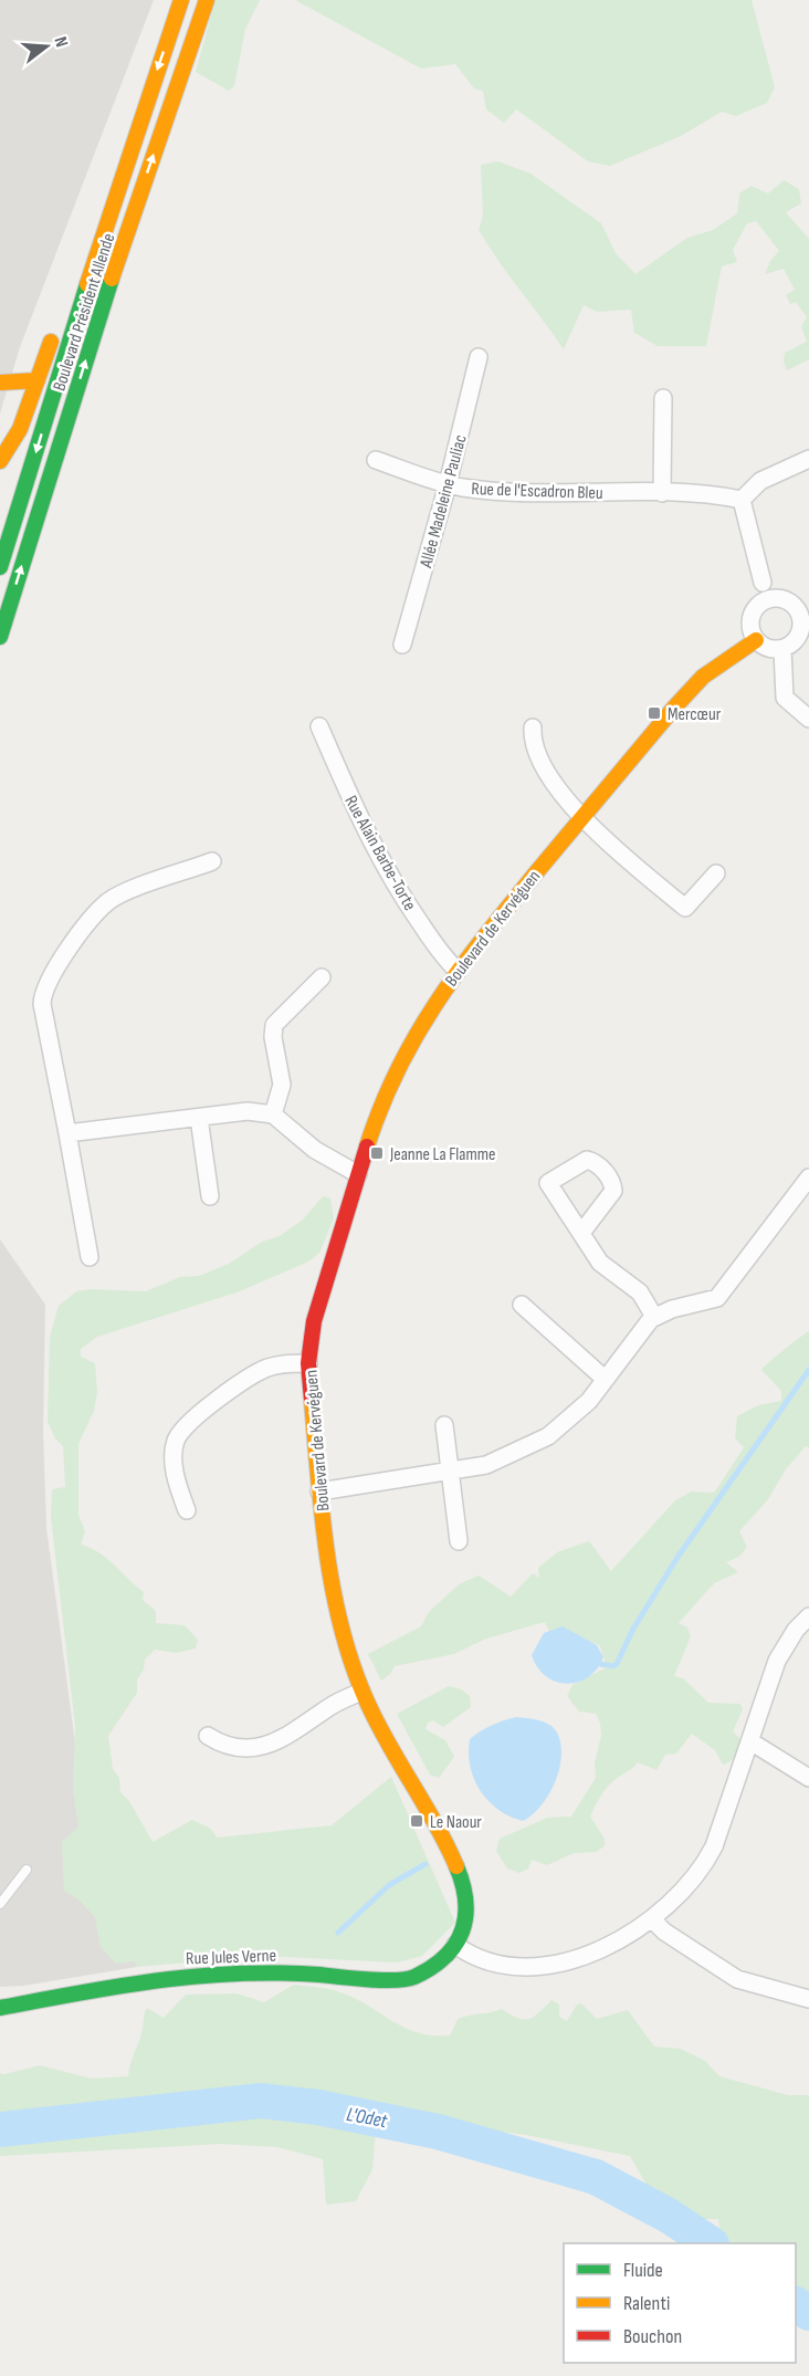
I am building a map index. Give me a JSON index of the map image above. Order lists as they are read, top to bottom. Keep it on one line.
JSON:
{"streets":{"street":["Boulevard Président Allende","Rue de l'Escadron Bleu","Allée Madeleine Pauliac","Rue Alain Barbe-Torte","Boulevard de Kervéguen","Rue Jules Verne"]},"crossings":[["Rue de l'Escadron Bleu","Allée Madeleine Pauliac"],["Rue Alain Barbe-Torte","Boulevard de Kervéguen"],["Boulevard de Kervéguen","Rue Jules Verne"]],"water":["L'Odet"],"places":{"transit":["Mercœur","Jeanne La Flamme","Le Naour"]},"legend":["Fluide","Ralenti","Bouchon"],"north":"right"}
